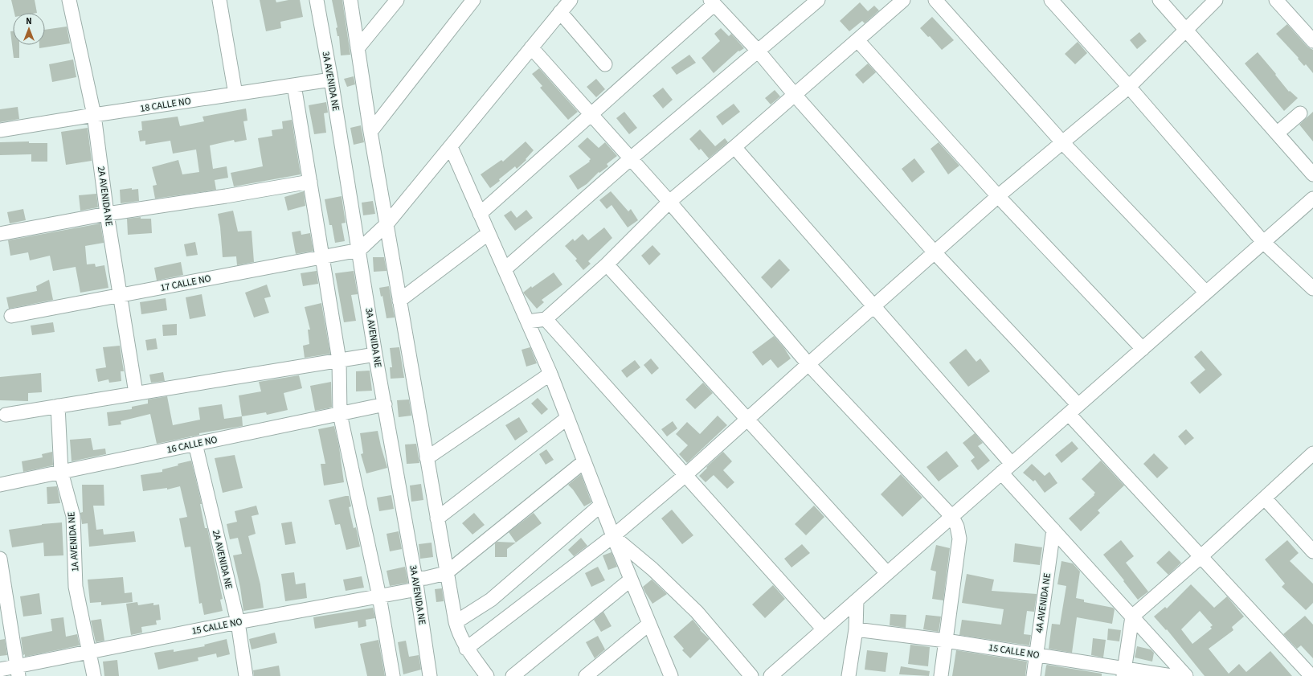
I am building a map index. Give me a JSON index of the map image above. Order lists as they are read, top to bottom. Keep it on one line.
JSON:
{"streets":{"street":["3A AVENIDA NE","18 CALLE NO","2A AVENIDA NE","17 CALLE NO","16 CALLE NO","1A AVENIDA NE","4A AVENIDA NE","15 CALLE NO"]},"crossings":[["3A AVENIDA NE","18 CALLE NO"],["3A AVENIDA NE","17 CALLE NO"],["3A AVENIDA NE","16 CALLE NO"],["3A AVENIDA NE","15 CALLE NO"],["18 CALLE NO","2A AVENIDA NE"],["2A AVENIDA NE","17 CALLE NO"],["2A AVENIDA NE","16 CALLE NO"],["2A AVENIDA NE","15 CALLE NO"],["16 CALLE NO","1A AVENIDA NE"],["1A AVENIDA NE","15 CALLE NO"],["4A AVENIDA NE","15 CALLE NO"]],"north":"top"}
